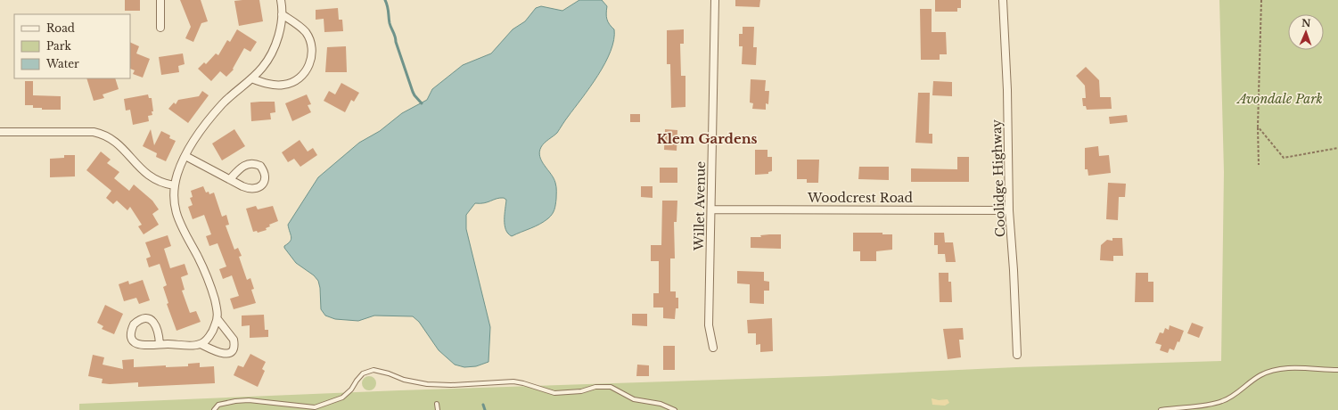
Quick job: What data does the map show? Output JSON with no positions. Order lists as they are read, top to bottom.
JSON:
{
  "streets": {
    "street": ["Coolidge Highway", "Woodcrest Road", "Willet Avenue"]
  },
  "crossings": [
    ["Coolidge Highway", "Woodcrest Road"],
    ["Woodcrest Road", "Willet Avenue"]
  ],
  "districts": ["Klem Gardens"],
  "parks": ["Avondale Park"],
  "legend": ["Road", "Park", "Water"],
  "north": "top"
}
